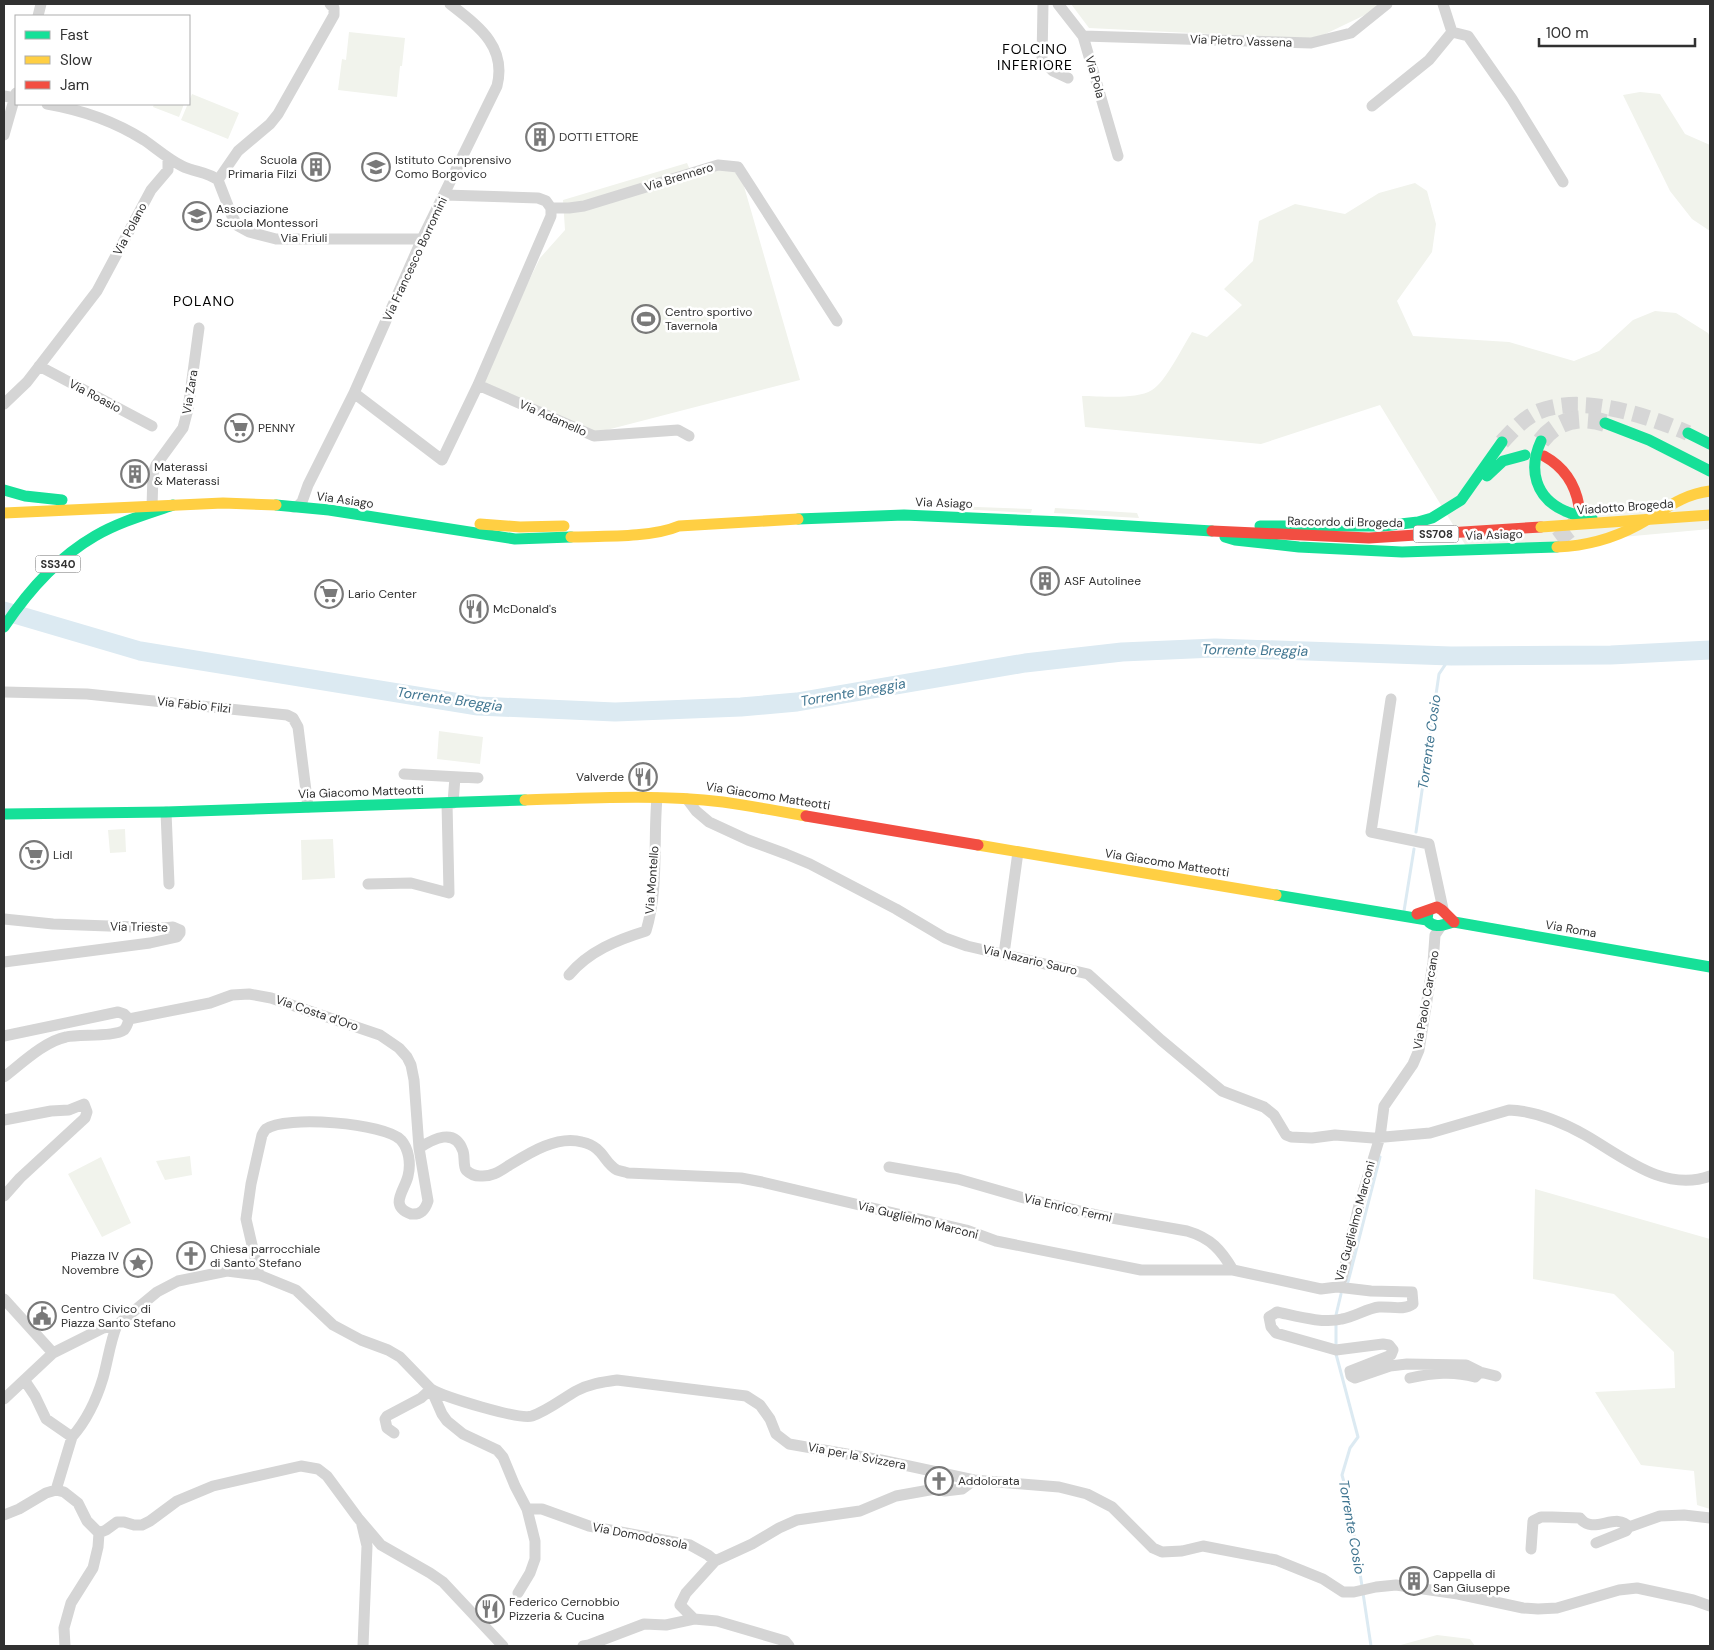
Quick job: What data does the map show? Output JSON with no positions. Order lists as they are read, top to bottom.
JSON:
{
  "streets": {
    "main road": [
      "Via Asiago",
      "Viadotto Brogeda",
      "Raccordo di Brogeda",
      "SS708",
      "SS340",
      "Via Giacomo Matteotti",
      "Via Roma"
    ],
    "street": [
      "Via Pietro Vassena",
      "Via Pola",
      "Via Brennero",
      "Via Polano",
      "Via Friuli",
      "Via Francesco Borromini",
      "Via Zara",
      "Via Roasio",
      "Via Adamello",
      "Via Fabio Filzi",
      "Via Montello",
      "Via Trieste",
      "Via Nazario Sauro",
      "Via Paolo Carcano",
      "Via Costa d'Oro",
      "Via Enrico Fermi",
      "Via Guglielmo Marconi",
      "Via per la Svizzera",
      "Via Domodossola"
    ]
  },
  "crossings": [
    ["Via Pietro Vassena", "Via Pola"],
    ["Via Brennero", "Via Francesco Borromini"],
    ["Via Polano", "Via Roasio"],
    ["Via Friuli", "Via Francesco Borromini"],
    ["Via Francesco Borromini", "Via Asiago"],
    ["Via Zara", "Via Asiago"],
    ["Via Asiago", "Raccordo di Brogeda"],
    ["Via Asiago", "SS708"],
    ["Via Asiago", "SS340"],
    ["Viadotto Brogeda", "Raccordo di Brogeda"],
    ["Viadotto Brogeda", "SS708"],
    ["Via Fabio Filzi", "Via Giacomo Matteotti"],
    ["Via Giacomo Matteotti", "Via Montello"],
    ["Via Giacomo Matteotti", "Via Nazario Sauro"],
    ["Via Giacomo Matteotti", "Via Paolo Carcano"],
    ["Via Roma", "Via Paolo Carcano"],
    ["Via Nazario Sauro", "Via Paolo Carcano"],
    ["Via Nazario Sauro", "Via Guglielmo Marconi"],
    ["Via Paolo Carcano", "Via Guglielmo Marconi"],
    ["Via Costa d'Oro", "Via Guglielmo Marconi"],
    ["Via Enrico Fermi", "Via Guglielmo Marconi"]
  ],
  "districts": ["FOLCINO INFERIORE", "POLANO"],
  "water": ["Torrente Breggia", "Torrente Cosio"],
  "places": {
    "building": [
      "DOTTI ETTORE",
      "Scuola Primaria Filzi",
      "Materassi & Materassi",
      "ASF Autolinee",
      "Cappella di San Giuseppe"
    ],
    "school or university": ["Istituto Comprensivo Como Borgovico", "Associazione Scuola Montessori"],
    "sports": ["Centro sportivo Tavernola"],
    "supermarket": ["PENNY", "Lario Center", "Lidl"],
    "restaurant": ["McDonald's", "Valverde", "Federico Cernobbio Pizzeria & Cucina"],
    "church": ["Chiesa parrocchiale di Santo Stefano", "Addolorata"],
    "place": ["Piazza IV Novembre"],
    "public building": ["Centro Civico di Piazza Santo Stefano"]
  },
  "legend": ["Fast", "Slow", "Jam"],
  "scale_bar": "100 m"
}
